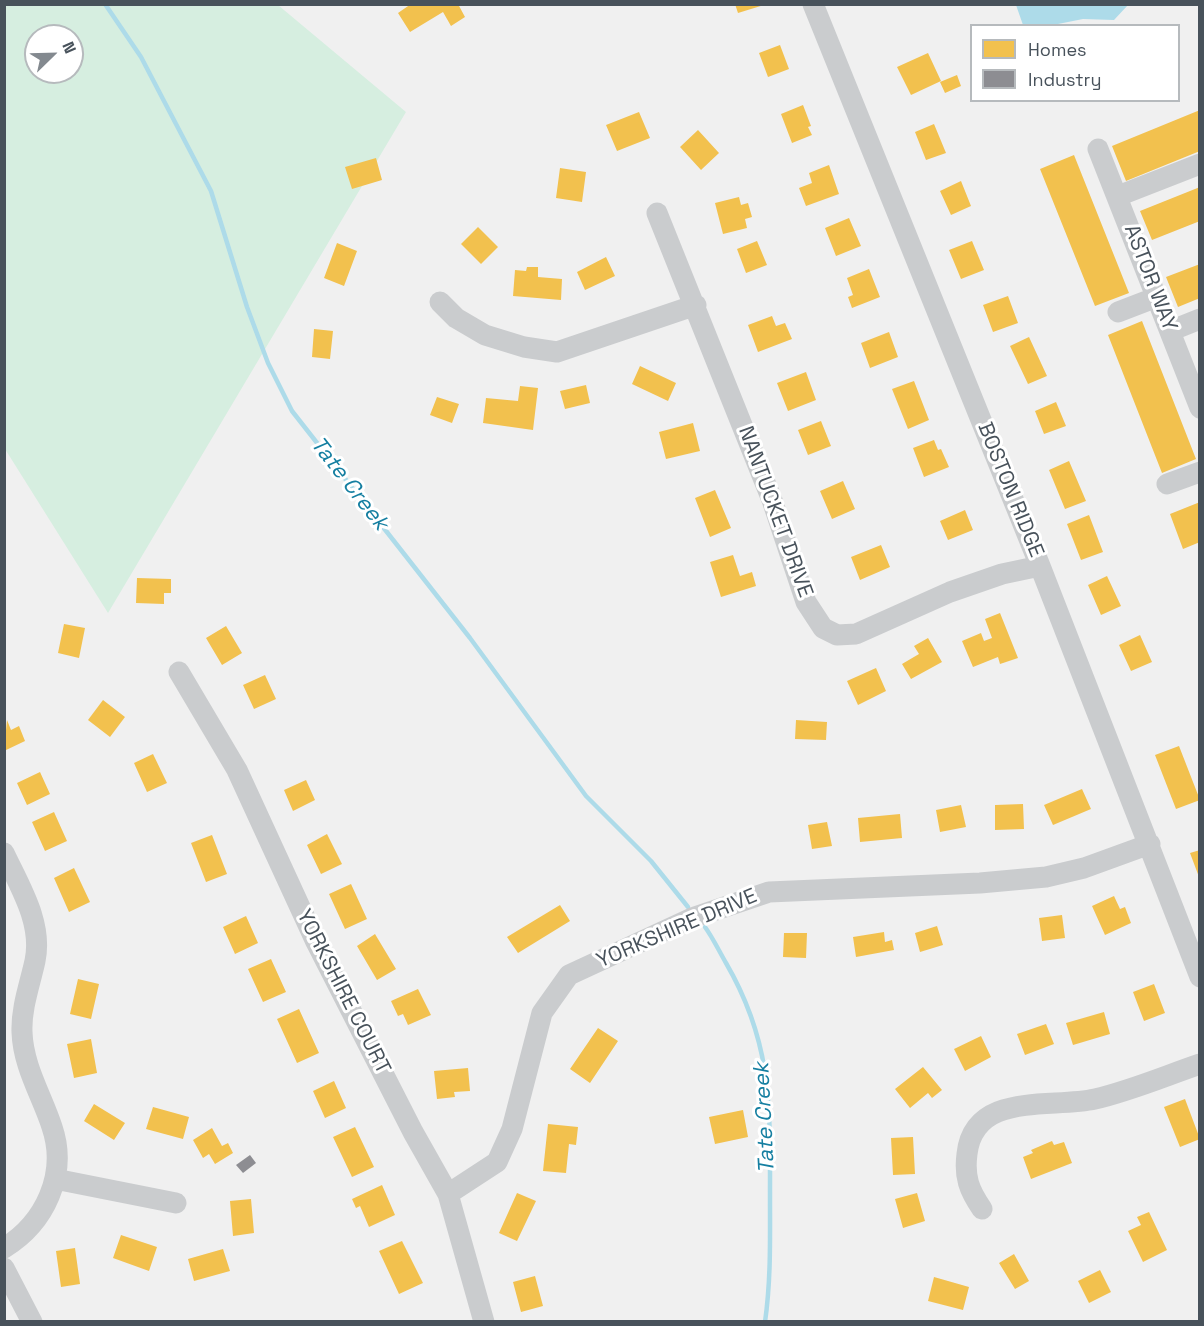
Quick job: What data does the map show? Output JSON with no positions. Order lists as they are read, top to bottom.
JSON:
{
  "streets": {
    "street": [
      "ASTOR WAY",
      "BOSTON RIDGE",
      "NANTUCKET DRIVE",
      "YORKSHIRE DRIVE",
      "YORKSHIRE COURT"
    ]
  },
  "crossings": [
    ["BOSTON RIDGE", "NANTUCKET DRIVE"],
    ["BOSTON RIDGE", "YORKSHIRE DRIVE"],
    ["YORKSHIRE DRIVE", "YORKSHIRE COURT"]
  ],
  "water": ["Tate Creek"],
  "legend": ["Homes", "Industry"],
  "north": "top right"
}
